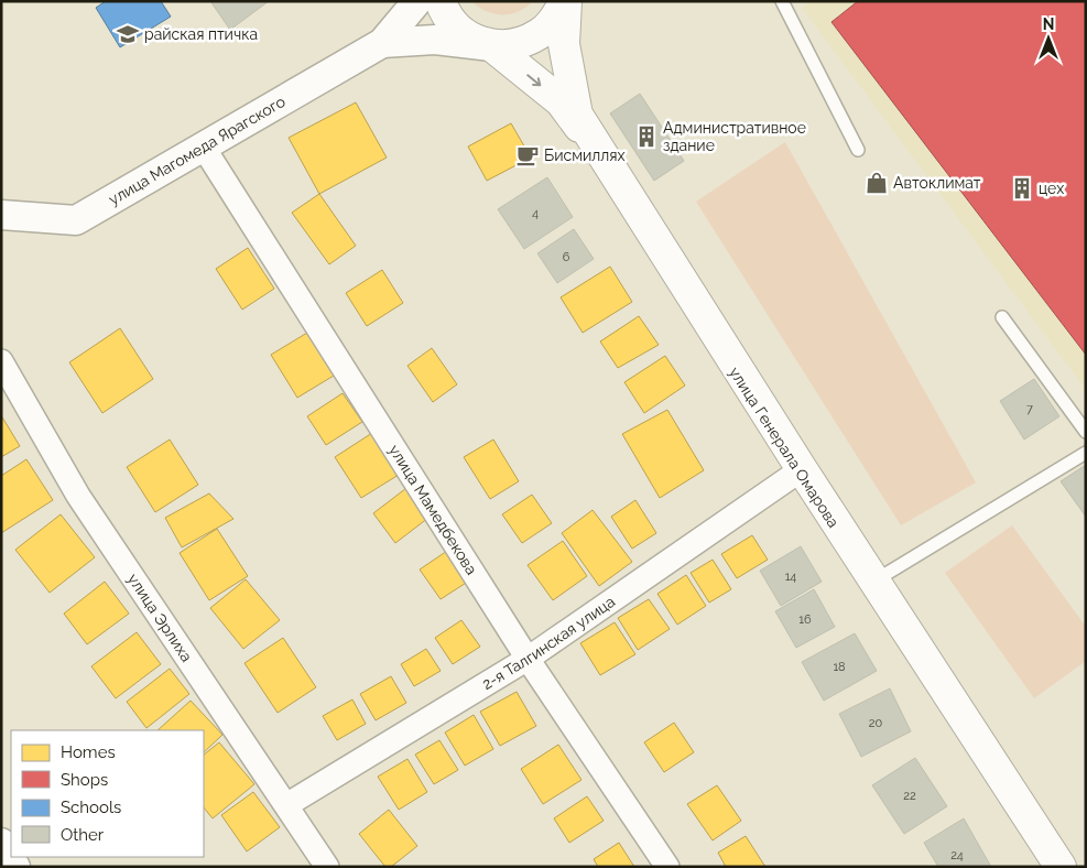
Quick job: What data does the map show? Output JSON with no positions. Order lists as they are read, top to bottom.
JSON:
{
  "streets": {
    "main road": ["улица Генерала Омарова"],
    "street": [
      "улица Магомеда Ярагского",
      "улица Мамедбекова",
      "улица Эрлиха",
      "2-я Талгинская улица"
    ]
  },
  "crossings": [
    ["улица Магомеда Ярагского", "улица Мамедбекова"],
    ["улица Генерала Омарова", "2-я Талгинская улица"],
    ["улица Мамедбекова", "2-я Талгинская улица"],
    ["улица Эрлиха", "2-я Талгинская улица"]
  ],
  "places": {
    "school or university": ["райская птичка"],
    "building": ["Административное здание", "цех"],
    "cafe": ["Бисмиллях"],
    "shop": ["Автоклимат"]
  },
  "house_numbers": [
    "4",
    "6",
    "7",
    "14",
    "16",
    "18",
    "20",
    "22",
    "24"
  ],
  "legend": [
    "Homes",
    "Shops",
    "Schools",
    "Other"
  ],
  "north": "top"
}
